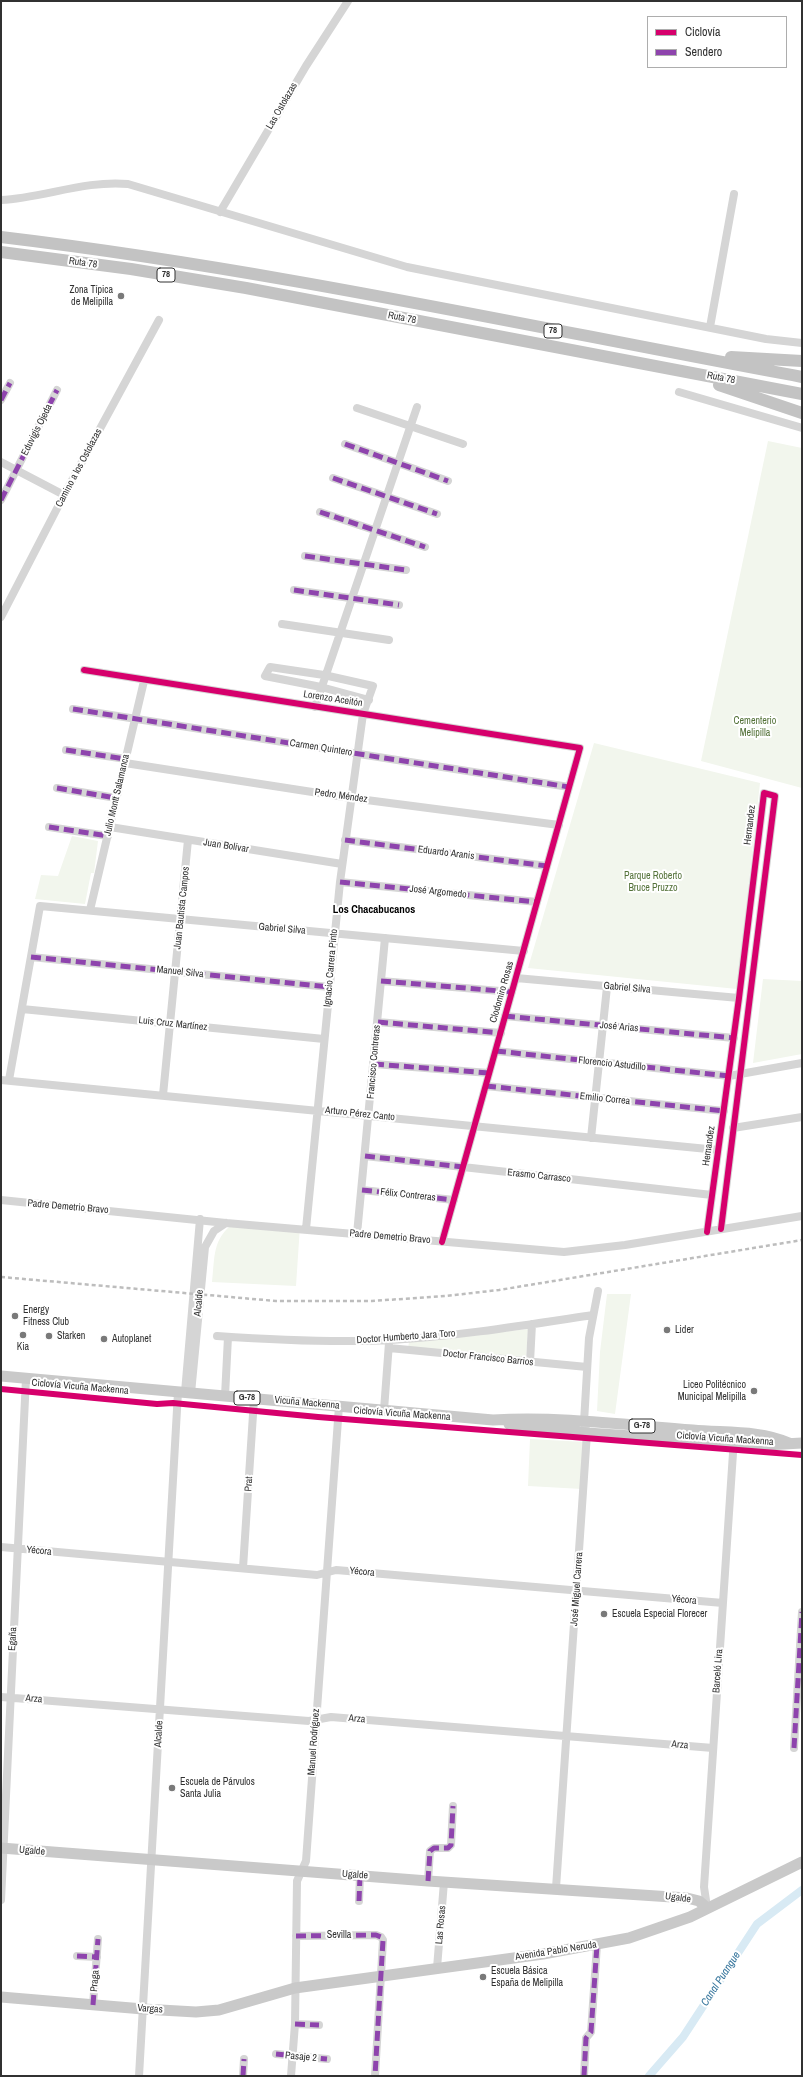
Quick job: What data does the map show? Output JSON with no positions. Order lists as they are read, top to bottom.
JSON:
{
  "streets": {
    "highway": ["Ruta 78", "78"],
    "main road": [
      "G-78",
      "Vicuña Mackenna",
      "Ugalde",
      "Avenida Pablo Neruda",
      "Vargas"
    ],
    "street": [
      "Las Ostolazas",
      "Eduvigis Ojeda",
      "Camino a los Ostolazas",
      "Lorenzo Aceitón",
      "Carmen Quintero",
      "Julio Montt Salamanca",
      "Pedro Méndez",
      "Hernandez",
      "Juan Bolívar",
      "Eduardo Aranis",
      "José Argomedo",
      "Juan Bautista Campos",
      "Gabriel Silva",
      "Ignacio Carrera Pinto",
      "Manuel Silva",
      "Clodomiro Rosas",
      "Luis Cruz Martínez",
      "José Arias",
      "Francisco Contreras",
      "Florencio Astudillo",
      "Emilio Correa",
      "Arturo Pérez Canto",
      "Erasmo Carrasco",
      "Félix Contreras",
      "Padre Demetrio Bravo",
      "Alcalde",
      "Doctor Humberto Jara Toro",
      "Doctor Francisco Barrios",
      "Prat",
      "Yécora",
      "José Miguel Carrera",
      "Egaña",
      "Barceló Lira",
      "Arza",
      "Manuel Rodríguez",
      "Las Rosas",
      "Sevilla",
      "Praga",
      "Pasaje 2"
    ],
    "cycle path": ["Ciclovía Vicuña Mackenna"]
  },
  "crossings": [
    ["Lorenzo Aceitón", "Julio Montt Salamanca"],
    ["Lorenzo Aceitón", "Ignacio Carrera Pinto"],
    ["Lorenzo Aceitón", "Clodomiro Rosas"],
    ["Carmen Quintero", "Julio Montt Salamanca"],
    ["Carmen Quintero", "Ignacio Carrera Pinto"],
    ["Carmen Quintero", "Clodomiro Rosas"],
    ["Julio Montt Salamanca", "Pedro Méndez"],
    ["Julio Montt Salamanca", "Juan Bolívar"],
    ["Julio Montt Salamanca", "Gabriel Silva"],
    ["Pedro Méndez", "Ignacio Carrera Pinto"],
    ["Pedro Méndez", "Clodomiro Rosas"],
    ["Hernandez", "Gabriel Silva"],
    ["Hernandez", "José Arias"],
    ["Hernandez", "Florencio Astudillo"],
    ["Hernandez", "Emilio Correa"],
    ["Hernandez", "Arturo Pérez Canto"],
    ["Hernandez", "Erasmo Carrasco"],
    ["Hernandez", "Padre Demetrio Bravo"],
    ["Juan Bolívar", "Juan Bautista Campos"],
    ["Juan Bolívar", "Ignacio Carrera Pinto"],
    ["Eduardo Aranis", "Ignacio Carrera Pinto"],
    ["Eduardo Aranis", "Clodomiro Rosas"],
    ["José Argomedo", "Ignacio Carrera Pinto"],
    ["José Argomedo", "Clodomiro Rosas"],
    ["Juan Bautista Campos", "Gabriel Silva"],
    ["Juan Bautista Campos", "Manuel Silva"],
    ["Juan Bautista Campos", "Luis Cruz Martínez"],
    ["Juan Bautista Campos", "Arturo Pérez Canto"],
    ["Gabriel Silva", "Ignacio Carrera Pinto"],
    ["Gabriel Silva", "Manuel Silva"],
    ["Gabriel Silva", "Clodomiro Rosas"],
    ["Gabriel Silva", "Francisco Contreras"],
    ["Ignacio Carrera Pinto", "Manuel Silva"],
    ["Ignacio Carrera Pinto", "Luis Cruz Martínez"],
    ["Ignacio Carrera Pinto", "Arturo Pérez Canto"],
    ["Ignacio Carrera Pinto", "Padre Demetrio Bravo"],
    ["Clodomiro Rosas", "José Arias"],
    ["Clodomiro Rosas", "Florencio Astudillo"],
    ["Clodomiro Rosas", "Emilio Correa"],
    ["Clodomiro Rosas", "Arturo Pérez Canto"],
    ["Clodomiro Rosas", "Erasmo Carrasco"],
    ["Clodomiro Rosas", "Félix Contreras"],
    ["Clodomiro Rosas", "Padre Demetrio Bravo"],
    ["Francisco Contreras", "Arturo Pérez Canto"],
    ["Francisco Contreras", "Erasmo Carrasco"],
    ["Francisco Contreras", "Félix Contreras"],
    ["Francisco Contreras", "Padre Demetrio Bravo"],
    ["Padre Demetrio Bravo", "Alcalde"],
    ["Alcalde", "Vicuña Mackenna"],
    ["Alcalde", "Yécora"],
    ["Alcalde", "Arza"],
    ["Alcalde", "Ugalde"],
    ["Alcalde", "Vargas"],
    ["Doctor Humberto Jara Toro", "Doctor Francisco Barrios"],
    ["Doctor Humberto Jara Toro", "José Miguel Carrera"],
    ["Doctor Francisco Barrios", "José Miguel Carrera"],
    ["Vicuña Mackenna", "Prat"],
    ["Vicuña Mackenna", "José Miguel Carrera"],
    ["Vicuña Mackenna", "Egaña"],
    ["Vicuña Mackenna", "Barceló Lira"],
    ["Vicuña Mackenna", "Manuel Rodríguez"],
    ["Prat", "Yécora"],
    ["Yécora", "José Miguel Carrera"],
    ["Yécora", "Egaña"],
    ["Yécora", "Barceló Lira"],
    ["Yécora", "Manuel Rodríguez"],
    ["José Miguel Carrera", "Arza"],
    ["José Miguel Carrera", "Ugalde"],
    ["Egaña", "Arza"],
    ["Egaña", "Ugalde"],
    ["Barceló Lira", "Arza"],
    ["Barceló Lira", "Ugalde"],
    ["Barceló Lira", "Avenida Pablo Neruda"],
    ["Arza", "Manuel Rodríguez"],
    ["Manuel Rodríguez", "Ugalde"],
    ["Manuel Rodríguez", "Sevilla"],
    ["Manuel Rodríguez", "Avenida Pablo Neruda"],
    ["Manuel Rodríguez", "Vargas"],
    ["Manuel Rodríguez", "Pasaje 2"],
    ["Ugalde", "Las Rosas"],
    ["Ugalde", "Avenida Pablo Neruda"],
    ["Las Rosas", "Avenida Pablo Neruda"],
    ["Sevilla", "Avenida Pablo Neruda"],
    ["Avenida Pablo Neruda", "Vargas"],
    ["Praga", "Vargas"]
  ],
  "districts": ["Los Chacabucanos"],
  "water": ["Canal Puangue"],
  "parks": ["Cementerio Melipilla", "Parque Roberto Bruce Pruzzo"],
  "places": [
    "Zona Típica de Melipilla",
    "Energy Fitness Club",
    "Lider",
    "Kia",
    "Starken",
    "Autoplanet",
    "Liceo Politécnico Municipal Melipilla",
    "Escuela Especial Florecer",
    "Escuela de Párvulos Santa Julia",
    "Escuela Básica España de Melipilla"
  ],
  "legend": ["Ciclovía", "Sendero"]
}
